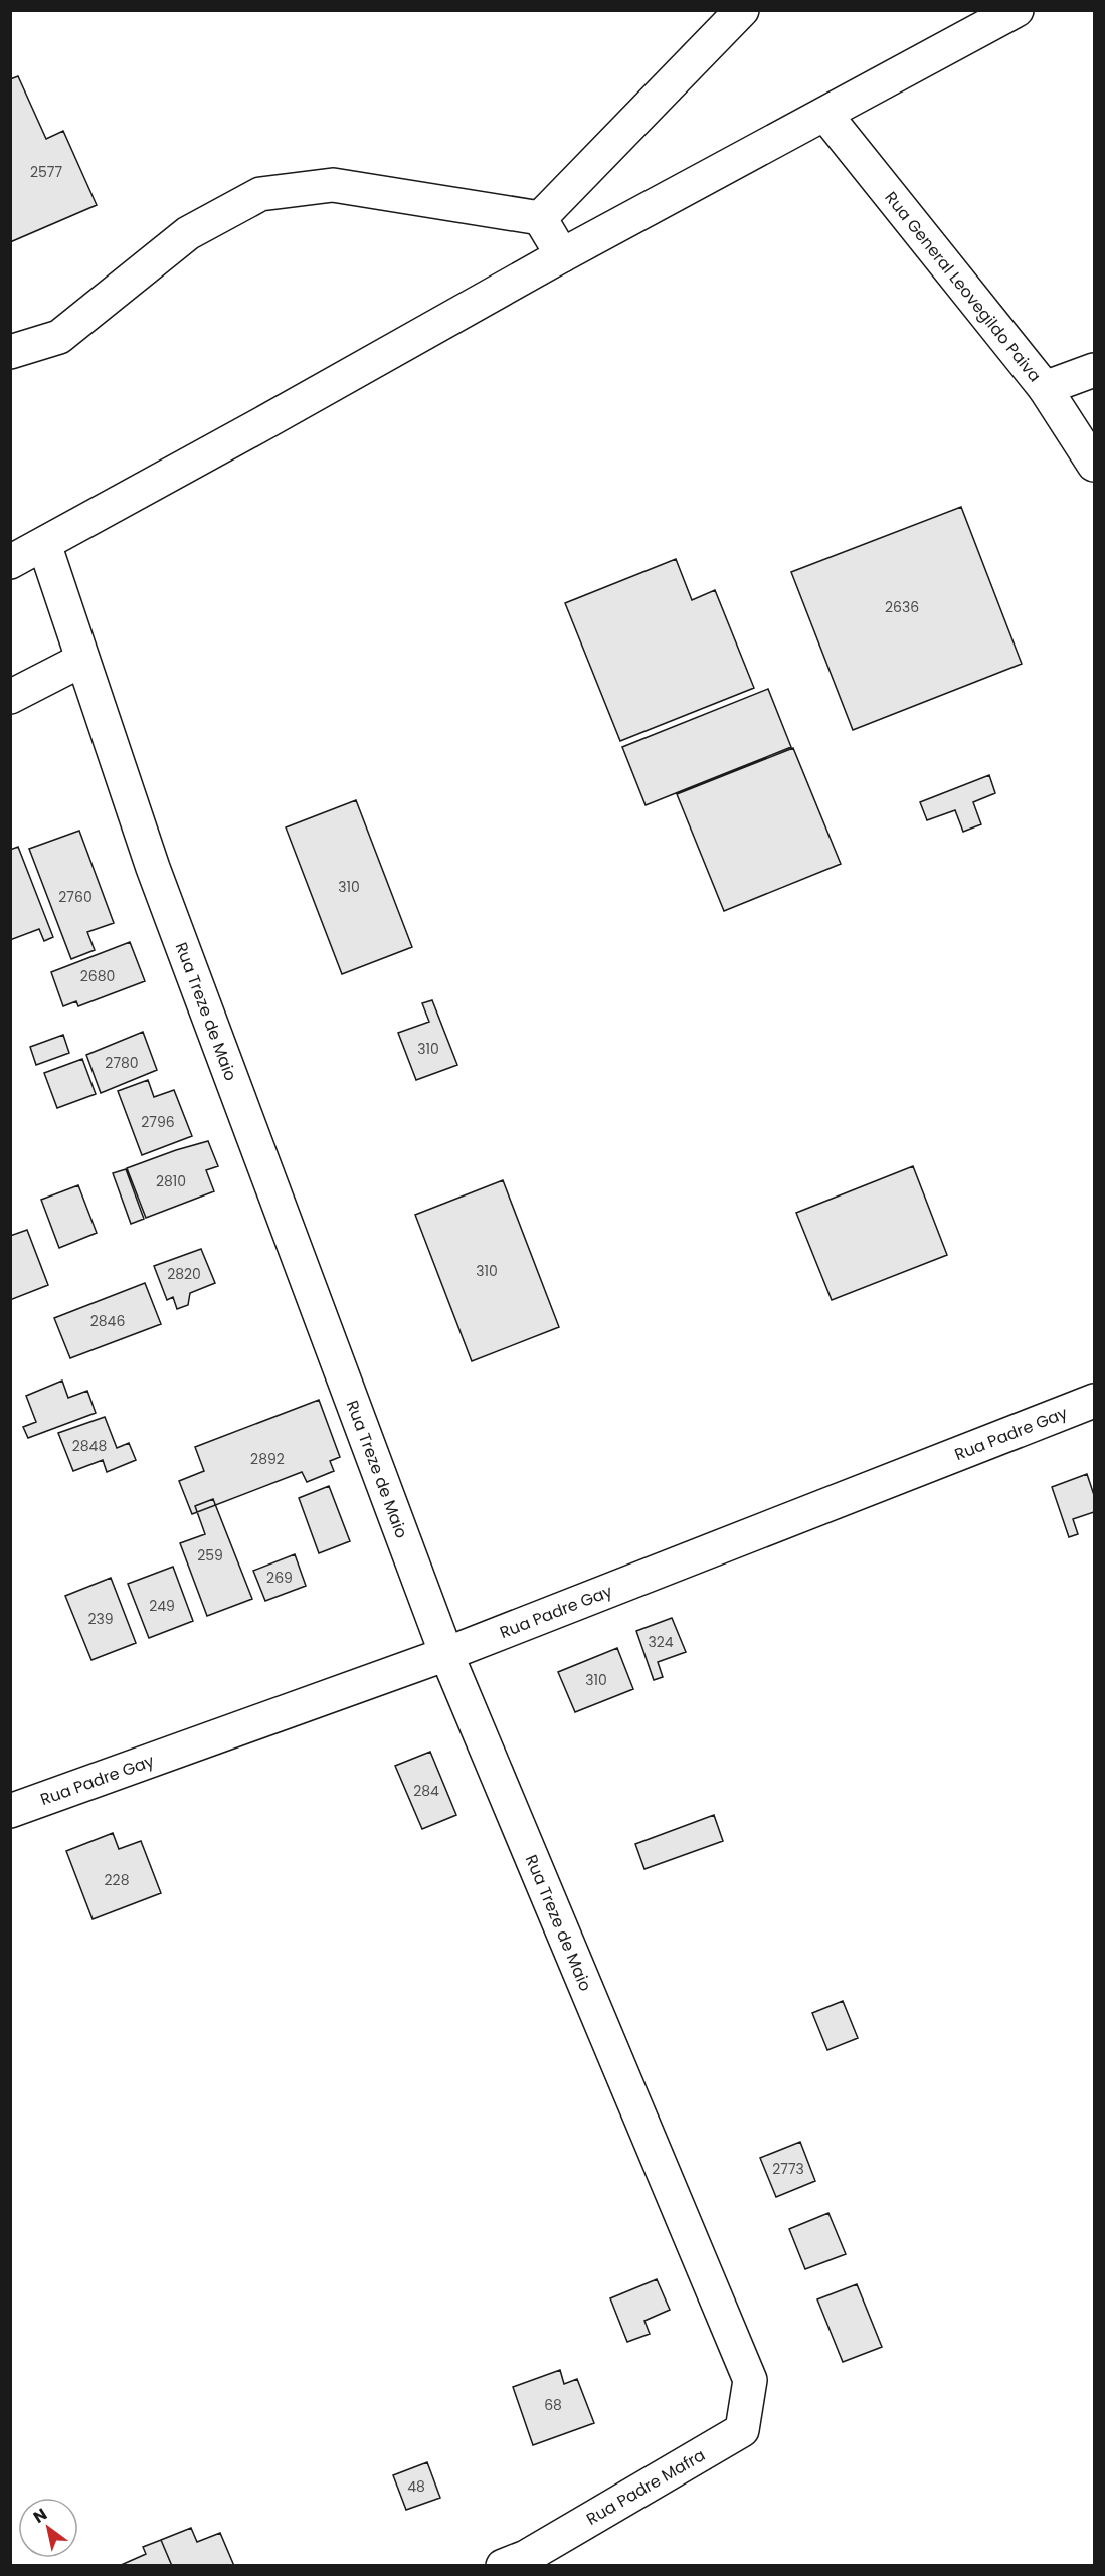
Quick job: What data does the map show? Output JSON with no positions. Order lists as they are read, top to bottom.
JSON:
{
  "streets": {
    "main road": [
      "Rua General Leovegildo Paiva",
      "Rua Treze de Maio",
      "Rua Padre Gay",
      "Rua Padre Mafra"
    ]
  },
  "crossings": [
    ["Rua Treze de Maio", "Rua Padre Gay"],
    ["Rua Treze de Maio", "Rua Padre Mafra"]
  ],
  "house_numbers": [
    "2577",
    "2636",
    "310",
    "2760",
    "2680",
    "310",
    "2780",
    "2796",
    "2810",
    "310",
    "2820",
    "2846",
    "2848",
    "2892",
    "259",
    "269",
    "249",
    "239",
    "324",
    "310",
    "284",
    "228",
    "2773",
    "68",
    "48"
  ],
  "north": "top left"
}
